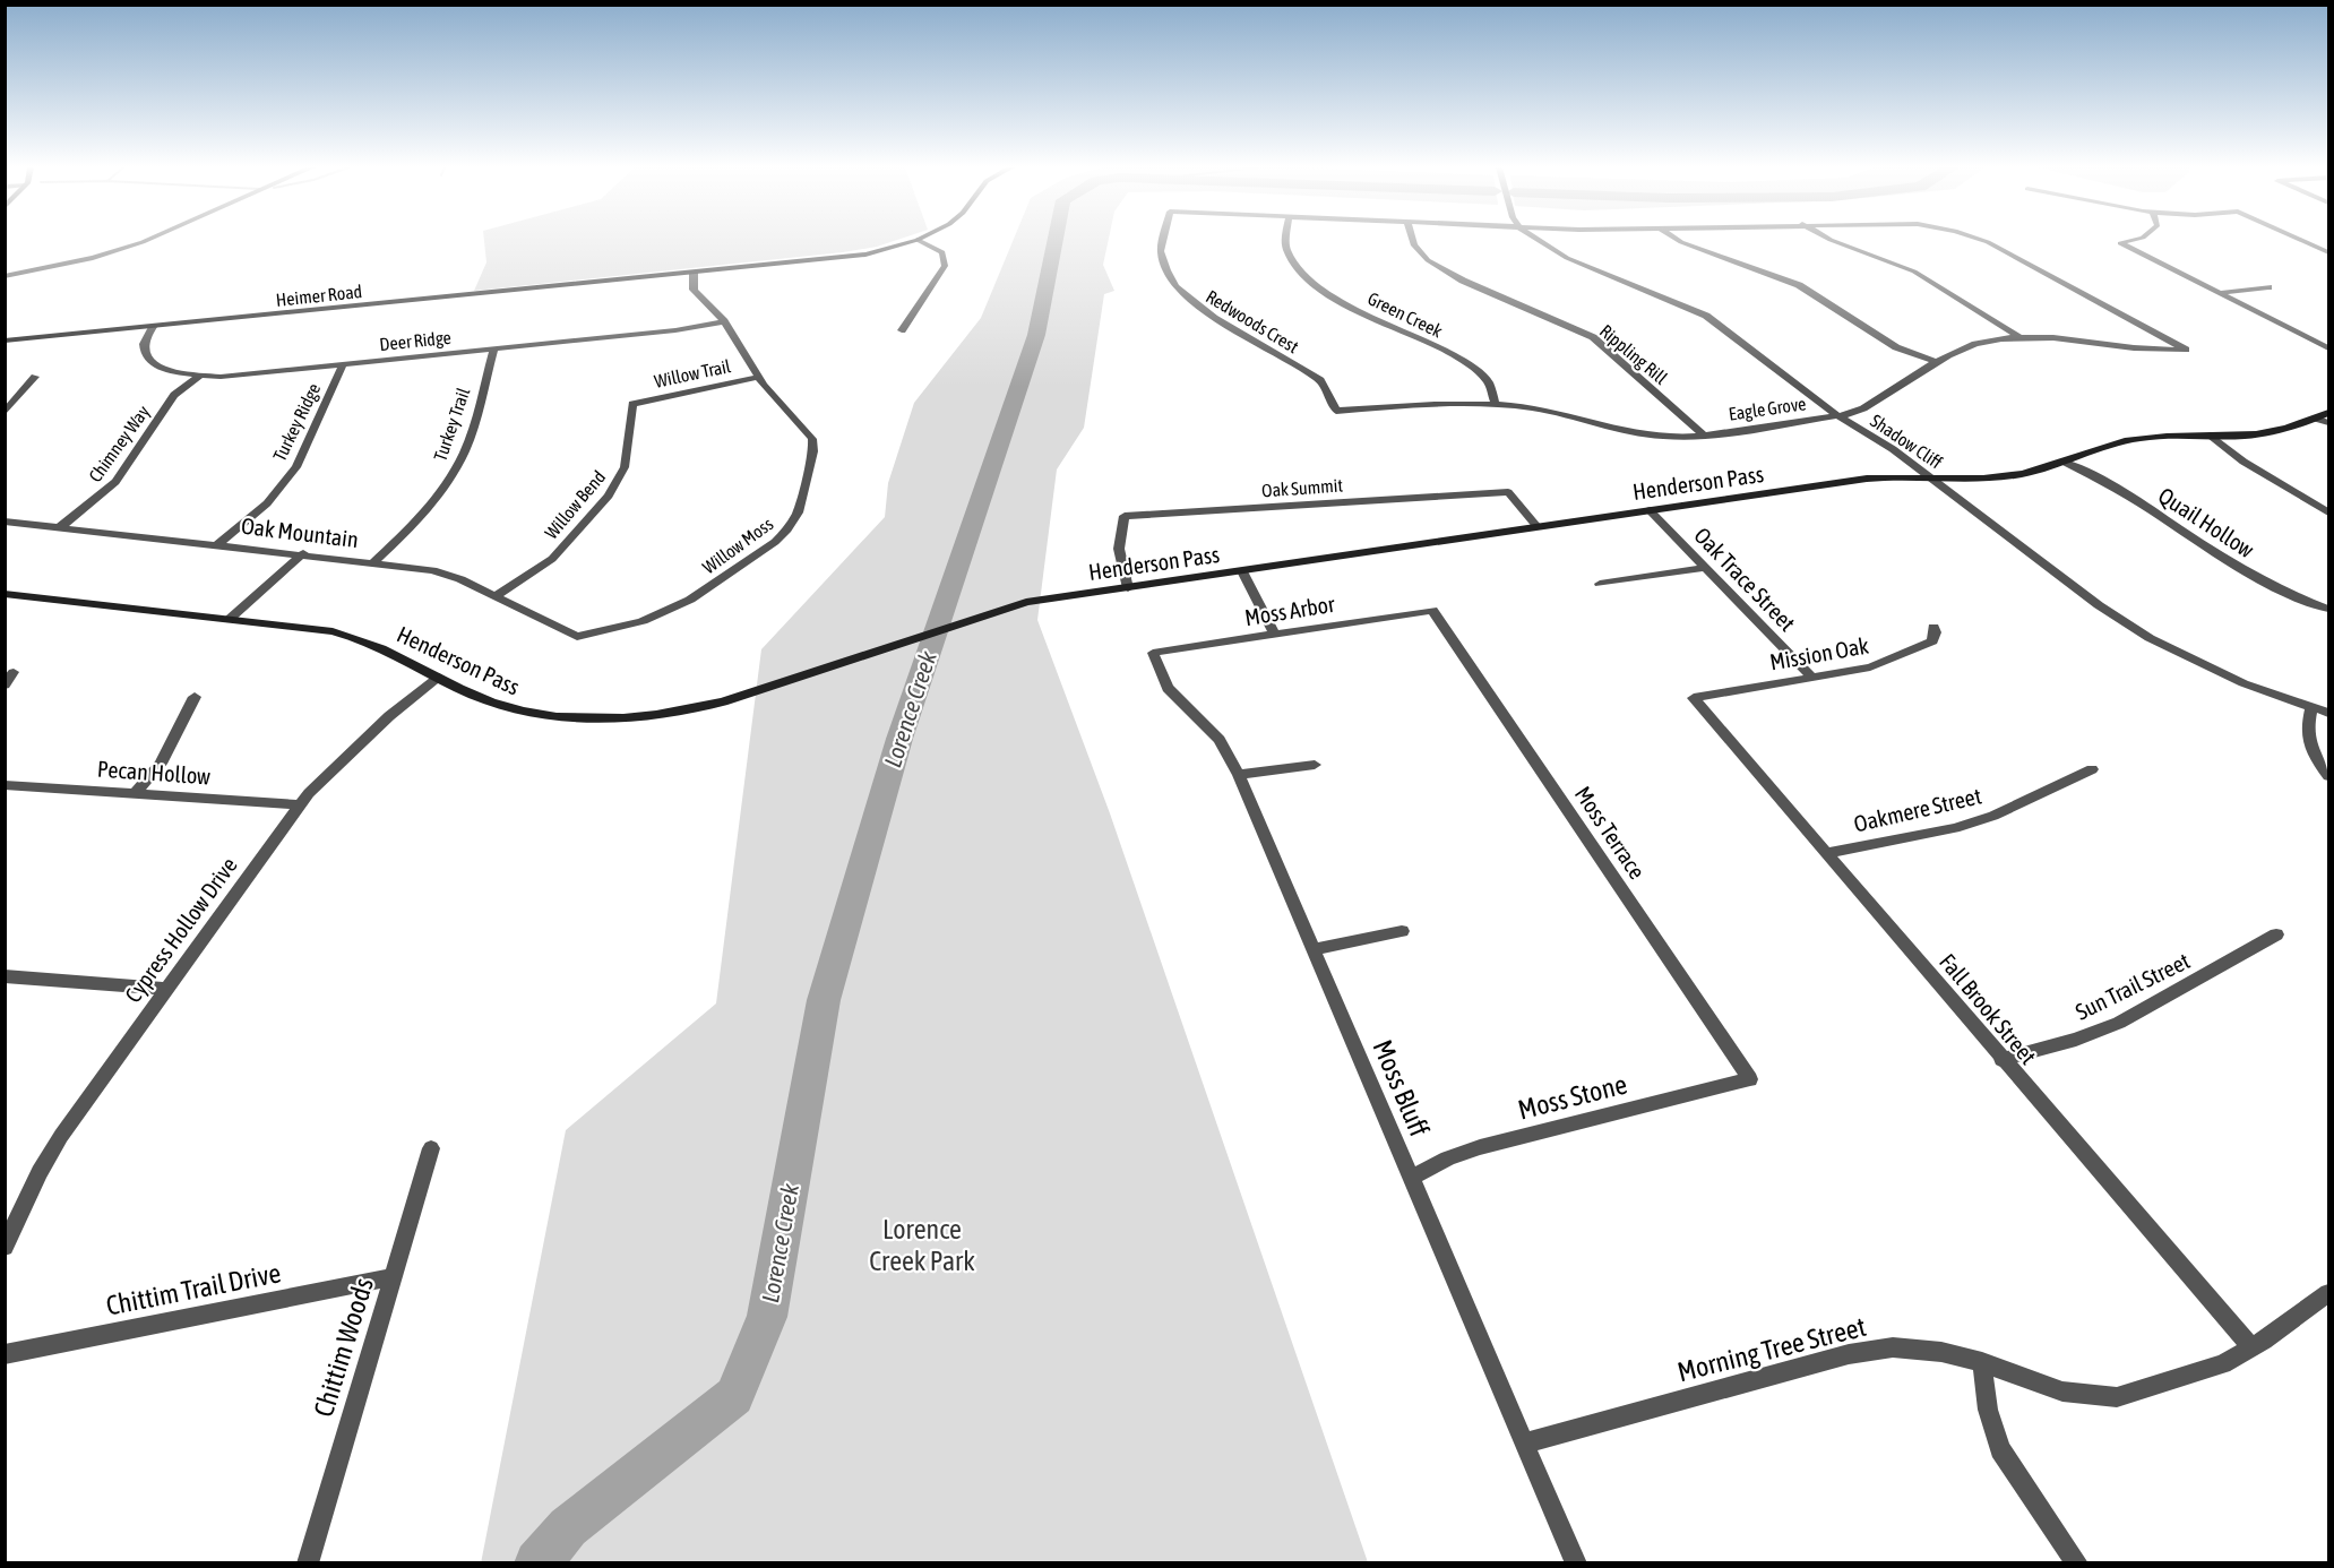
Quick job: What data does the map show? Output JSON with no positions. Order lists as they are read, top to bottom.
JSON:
{
  "streets": {
    "street": [
      "Heimer Road",
      "Green Creek",
      "Redwoods Crest",
      "Deer Ridge",
      "Rippling Rill",
      "Willow Trail",
      "Eagle Grove",
      "Turkey Ridge",
      "Turkey Trail",
      "Shadow Cliff",
      "Chimney Way",
      "Henderson Pass",
      "Oak Summit",
      "Willow Bend",
      "Quail Hollow",
      "Oak Mountain",
      "Willow Moss",
      "Oak Trace Street",
      "Moss Arbor",
      "Mission Oak",
      "Pecan Hollow",
      "Oakmere Street",
      "Moss Terrace",
      "Cypress Hollow Drive",
      "Sun Trail Street",
      "Fall Brook Street",
      "Moss Bluff",
      "Moss Stone",
      "Chittim Trail Drive",
      "Chittim Woods",
      "Morning Tree Street"
    ]
  },
  "crossings": [
    ["Heimer Road", "Deer Ridge"],
    ["Heimer Road", "Willow Moss"],
    ["Green Creek", "Eagle Grove"],
    ["Redwoods Crest", "Eagle Grove"],
    ["Deer Ridge", "Turkey Ridge"],
    ["Deer Ridge", "Turkey Trail"],
    ["Deer Ridge", "Chimney Way"],
    ["Deer Ridge", "Willow Moss"],
    ["Rippling Rill", "Eagle Grove"],
    ["Willow Trail", "Willow Bend"],
    ["Willow Trail", "Willow Moss"],
    ["Eagle Grove", "Shadow Cliff"],
    ["Turkey Ridge", "Oak Mountain"],
    ["Turkey Trail", "Oak Mountain"],
    ["Shadow Cliff", "Henderson Pass"],
    ["Chimney Way", "Oak Mountain"],
    ["Henderson Pass", "Oak Summit"],
    ["Henderson Pass", "Quail Hollow"],
    ["Henderson Pass", "Oak Trace Street"],
    ["Henderson Pass", "Cypress Hollow Drive"],
    ["Willow Bend", "Oak Mountain"],
    ["Oak Mountain", "Willow Moss"],
    ["Oak Trace Street", "Mission Oak"],
    ["Moss Arbor", "Moss Terrace"],
    ["Moss Arbor", "Moss Bluff"],
    ["Mission Oak", "Fall Brook Street"],
    ["Pecan Hollow", "Cypress Hollow Drive"],
    ["Oakmere Street", "Fall Brook Street"],
    ["Moss Terrace", "Moss Stone"],
    ["Sun Trail Street", "Fall Brook Street"],
    ["Fall Brook Street", "Morning Tree Street"],
    ["Moss Bluff", "Moss Stone"],
    ["Moss Bluff", "Morning Tree Street"],
    ["Chittim Trail Drive", "Chittim Woods"]
  ],
  "water": ["Lorence Creek"],
  "parks": ["Lorence Creek Park"]
}
